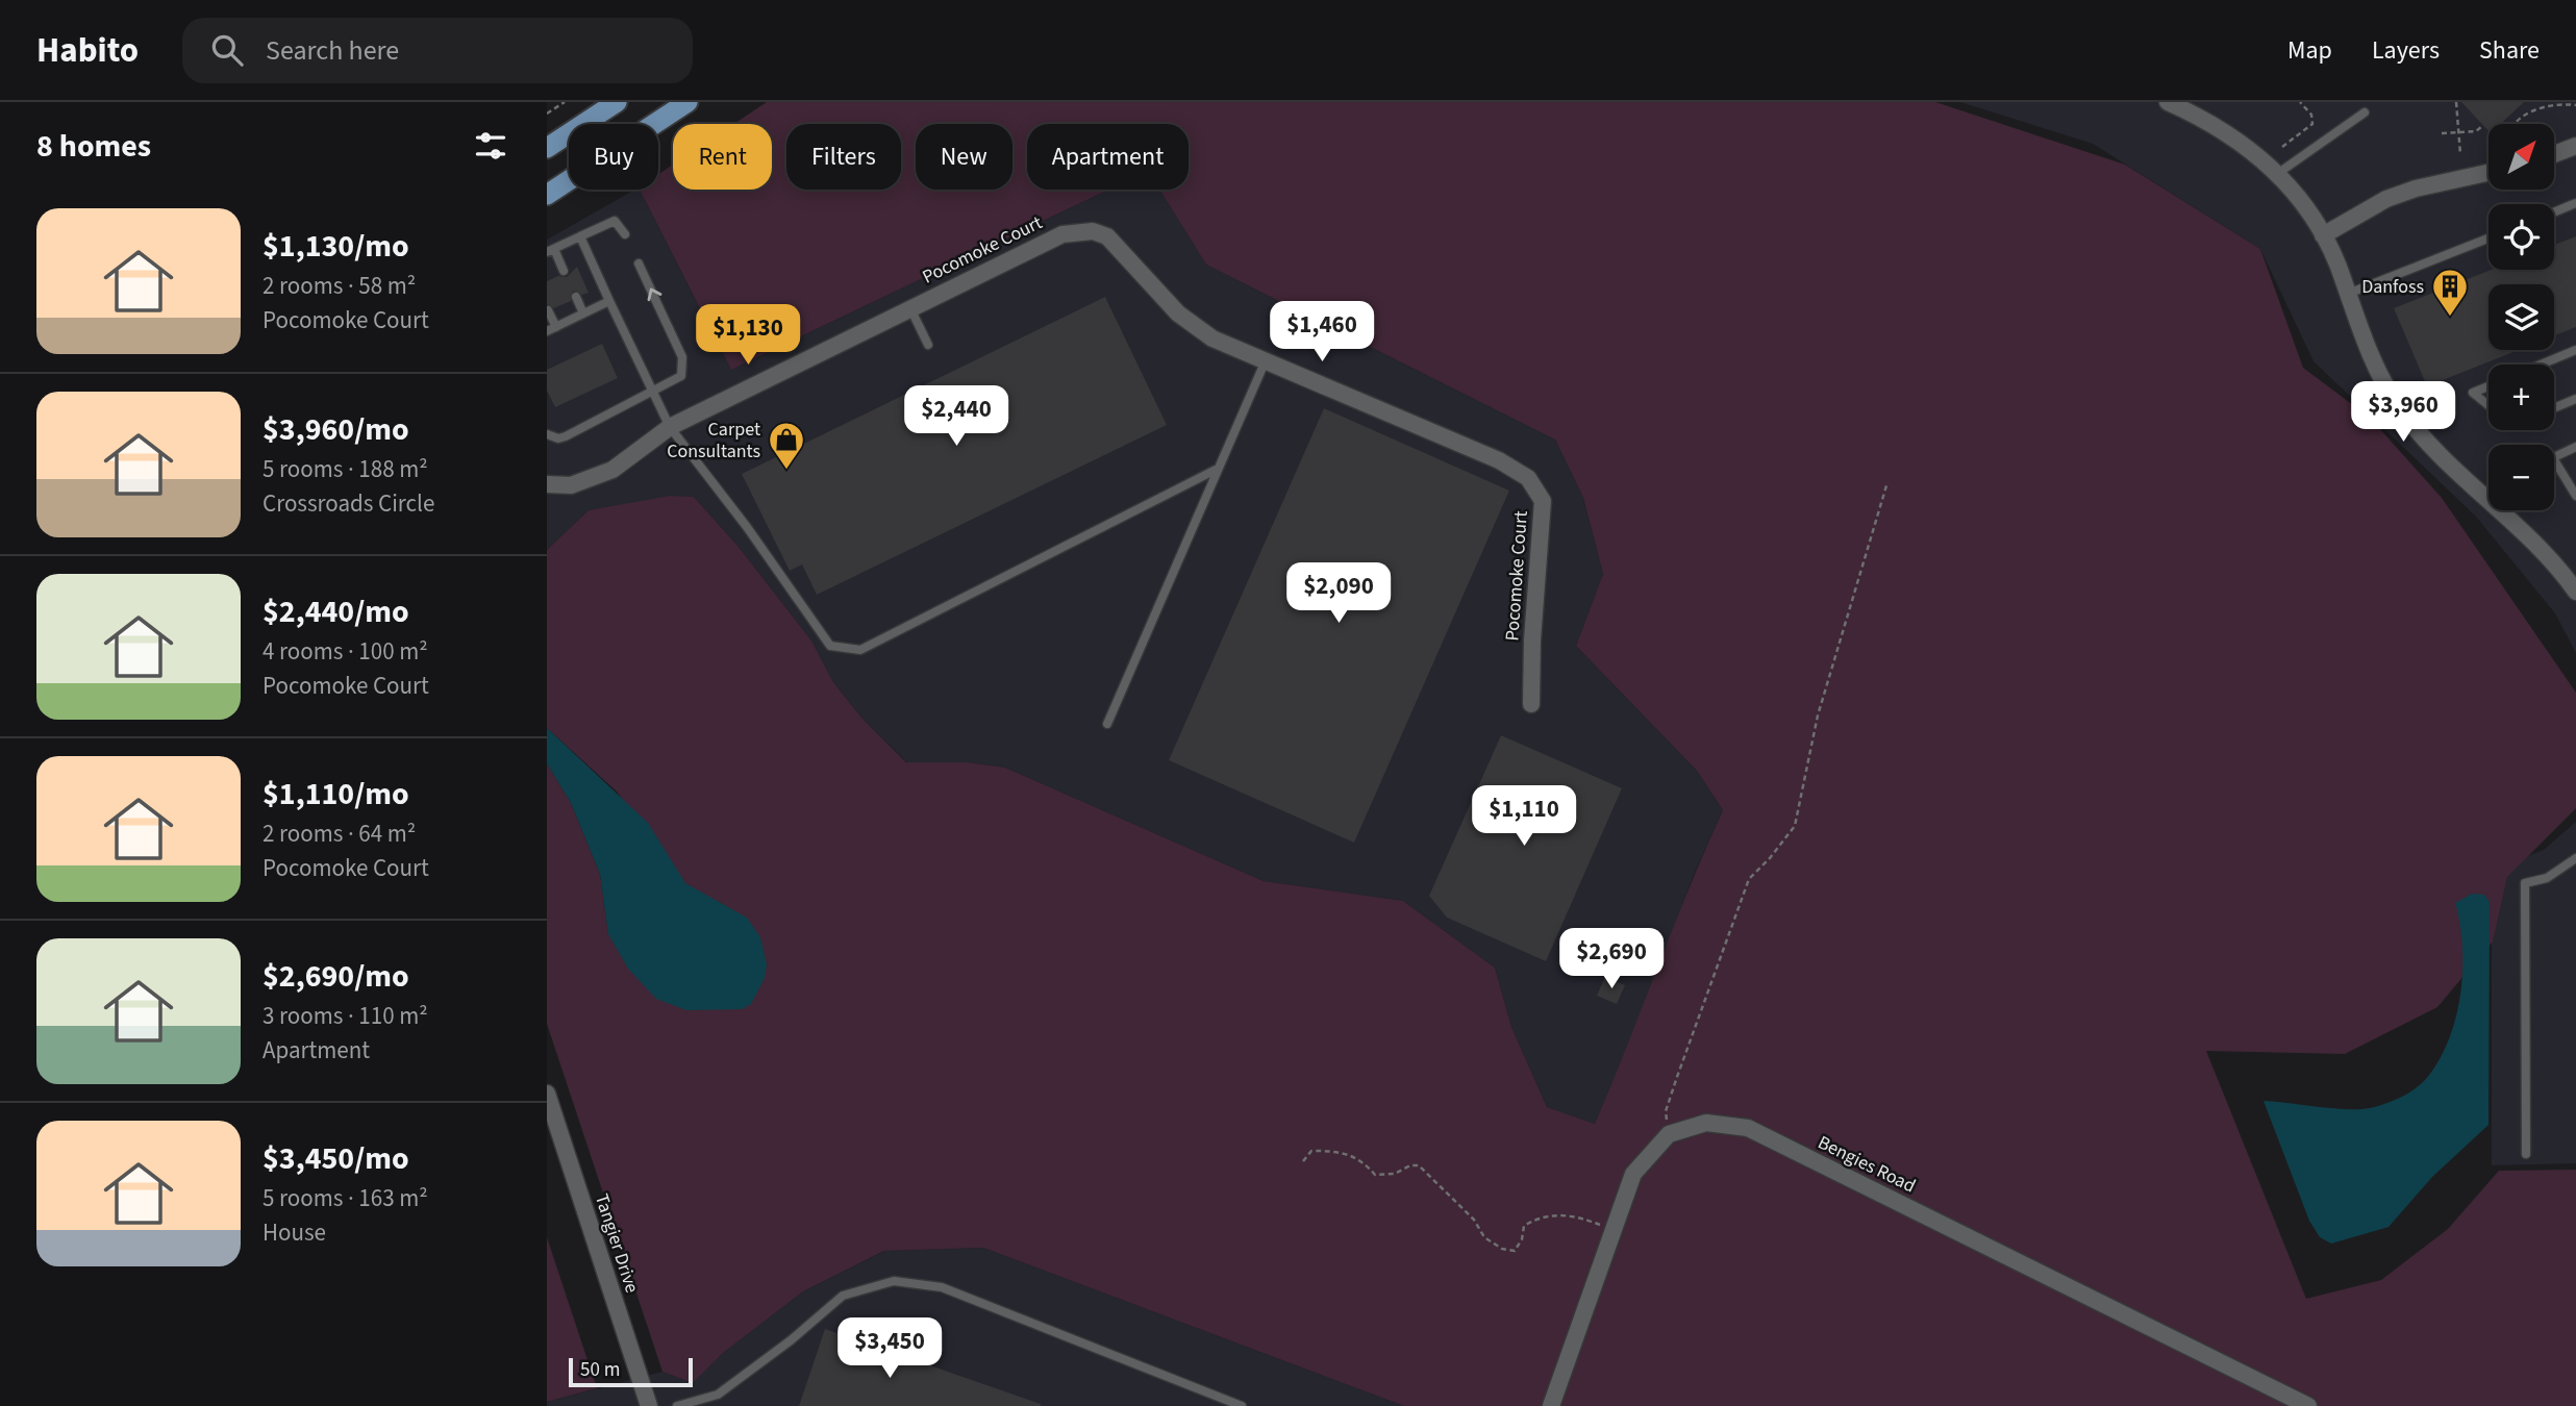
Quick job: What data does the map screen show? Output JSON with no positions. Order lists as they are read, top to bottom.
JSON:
{
  "streets": {
    "street": ["Pocomoke Court", "Bengies Road", "Tangier Drive"]
  },
  "places": {
    "building": ["Danfoss"],
    "shop": ["Carpet Consultants"]
  },
  "scale_bar": "50 m",
  "north": "top right",
  "page": {
    "header": "Habito",
    "search": "Search here",
    "nav": ["Map", "Layers", "Share"],
    "heading": "8 homes",
    "map_buttons": ["+", "−"],
    "chip": [
      "Buy",
      "Rent",
      "Filters",
      "New",
      "Apartment"
    ],
    "list": [
      {
        "name": "$1,130/mo",
        "note": "2 rooms · 58 m² · Pocomoke Court"
      },
      {
        "name": "$3,960/mo",
        "note": "5 rooms · 188 m² · Crossroads Circle"
      },
      {
        "name": "$2,440/mo",
        "note": "4 rooms · 100 m² · Pocomoke Court"
      },
      {
        "name": "$1,110/mo",
        "note": "2 rooms · 64 m² · Pocomoke Court"
      },
      {
        "name": "$2,690/mo",
        "note": "3 rooms · 110 m² · Apartment"
      },
      {
        "name": "$3,450/mo",
        "note": "5 rooms · 163 m² · House"
      }
    ],
    "price": [
      "$1,460",
      "$1,130",
      "$3,960",
      "$2,440",
      "$2,090",
      "$1,110",
      "$2,690",
      "$3,450"
    ],
    "scale": "50 m"
  }
}
